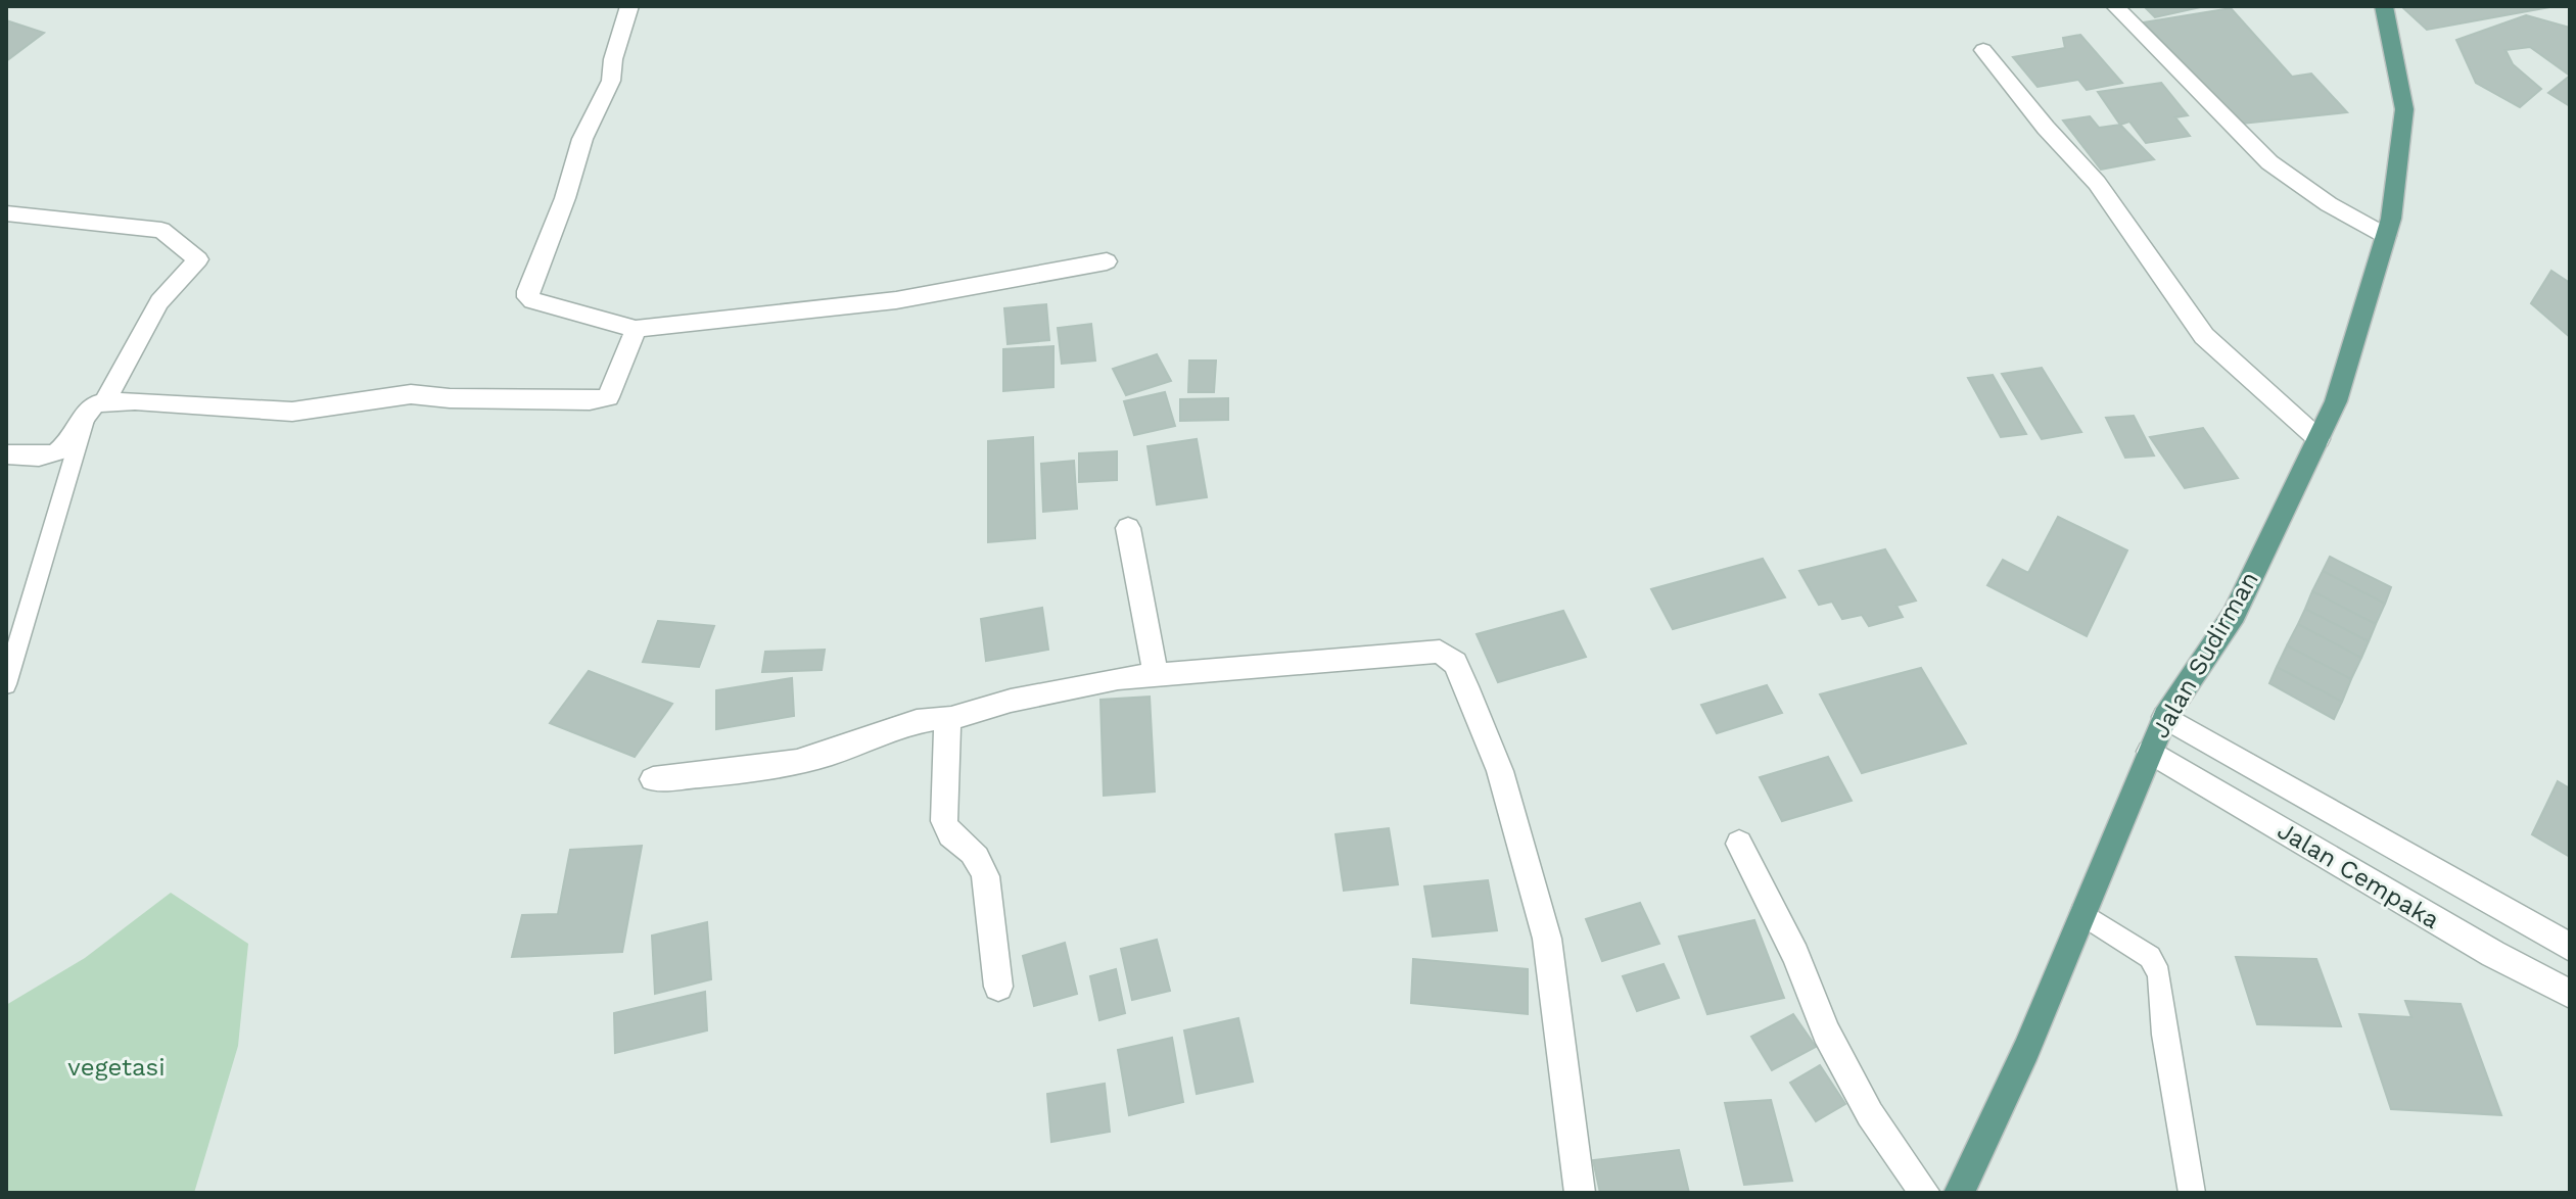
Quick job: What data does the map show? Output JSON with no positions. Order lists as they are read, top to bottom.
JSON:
{
  "streets": {
    "main road": ["Jalan Sudirman"],
    "street": ["Jalan Cempaka"]
  },
  "crossings": [
    ["Jalan Sudirman", "Jalan Cempaka"]
  ],
  "parks": ["vegetasi"]
}
